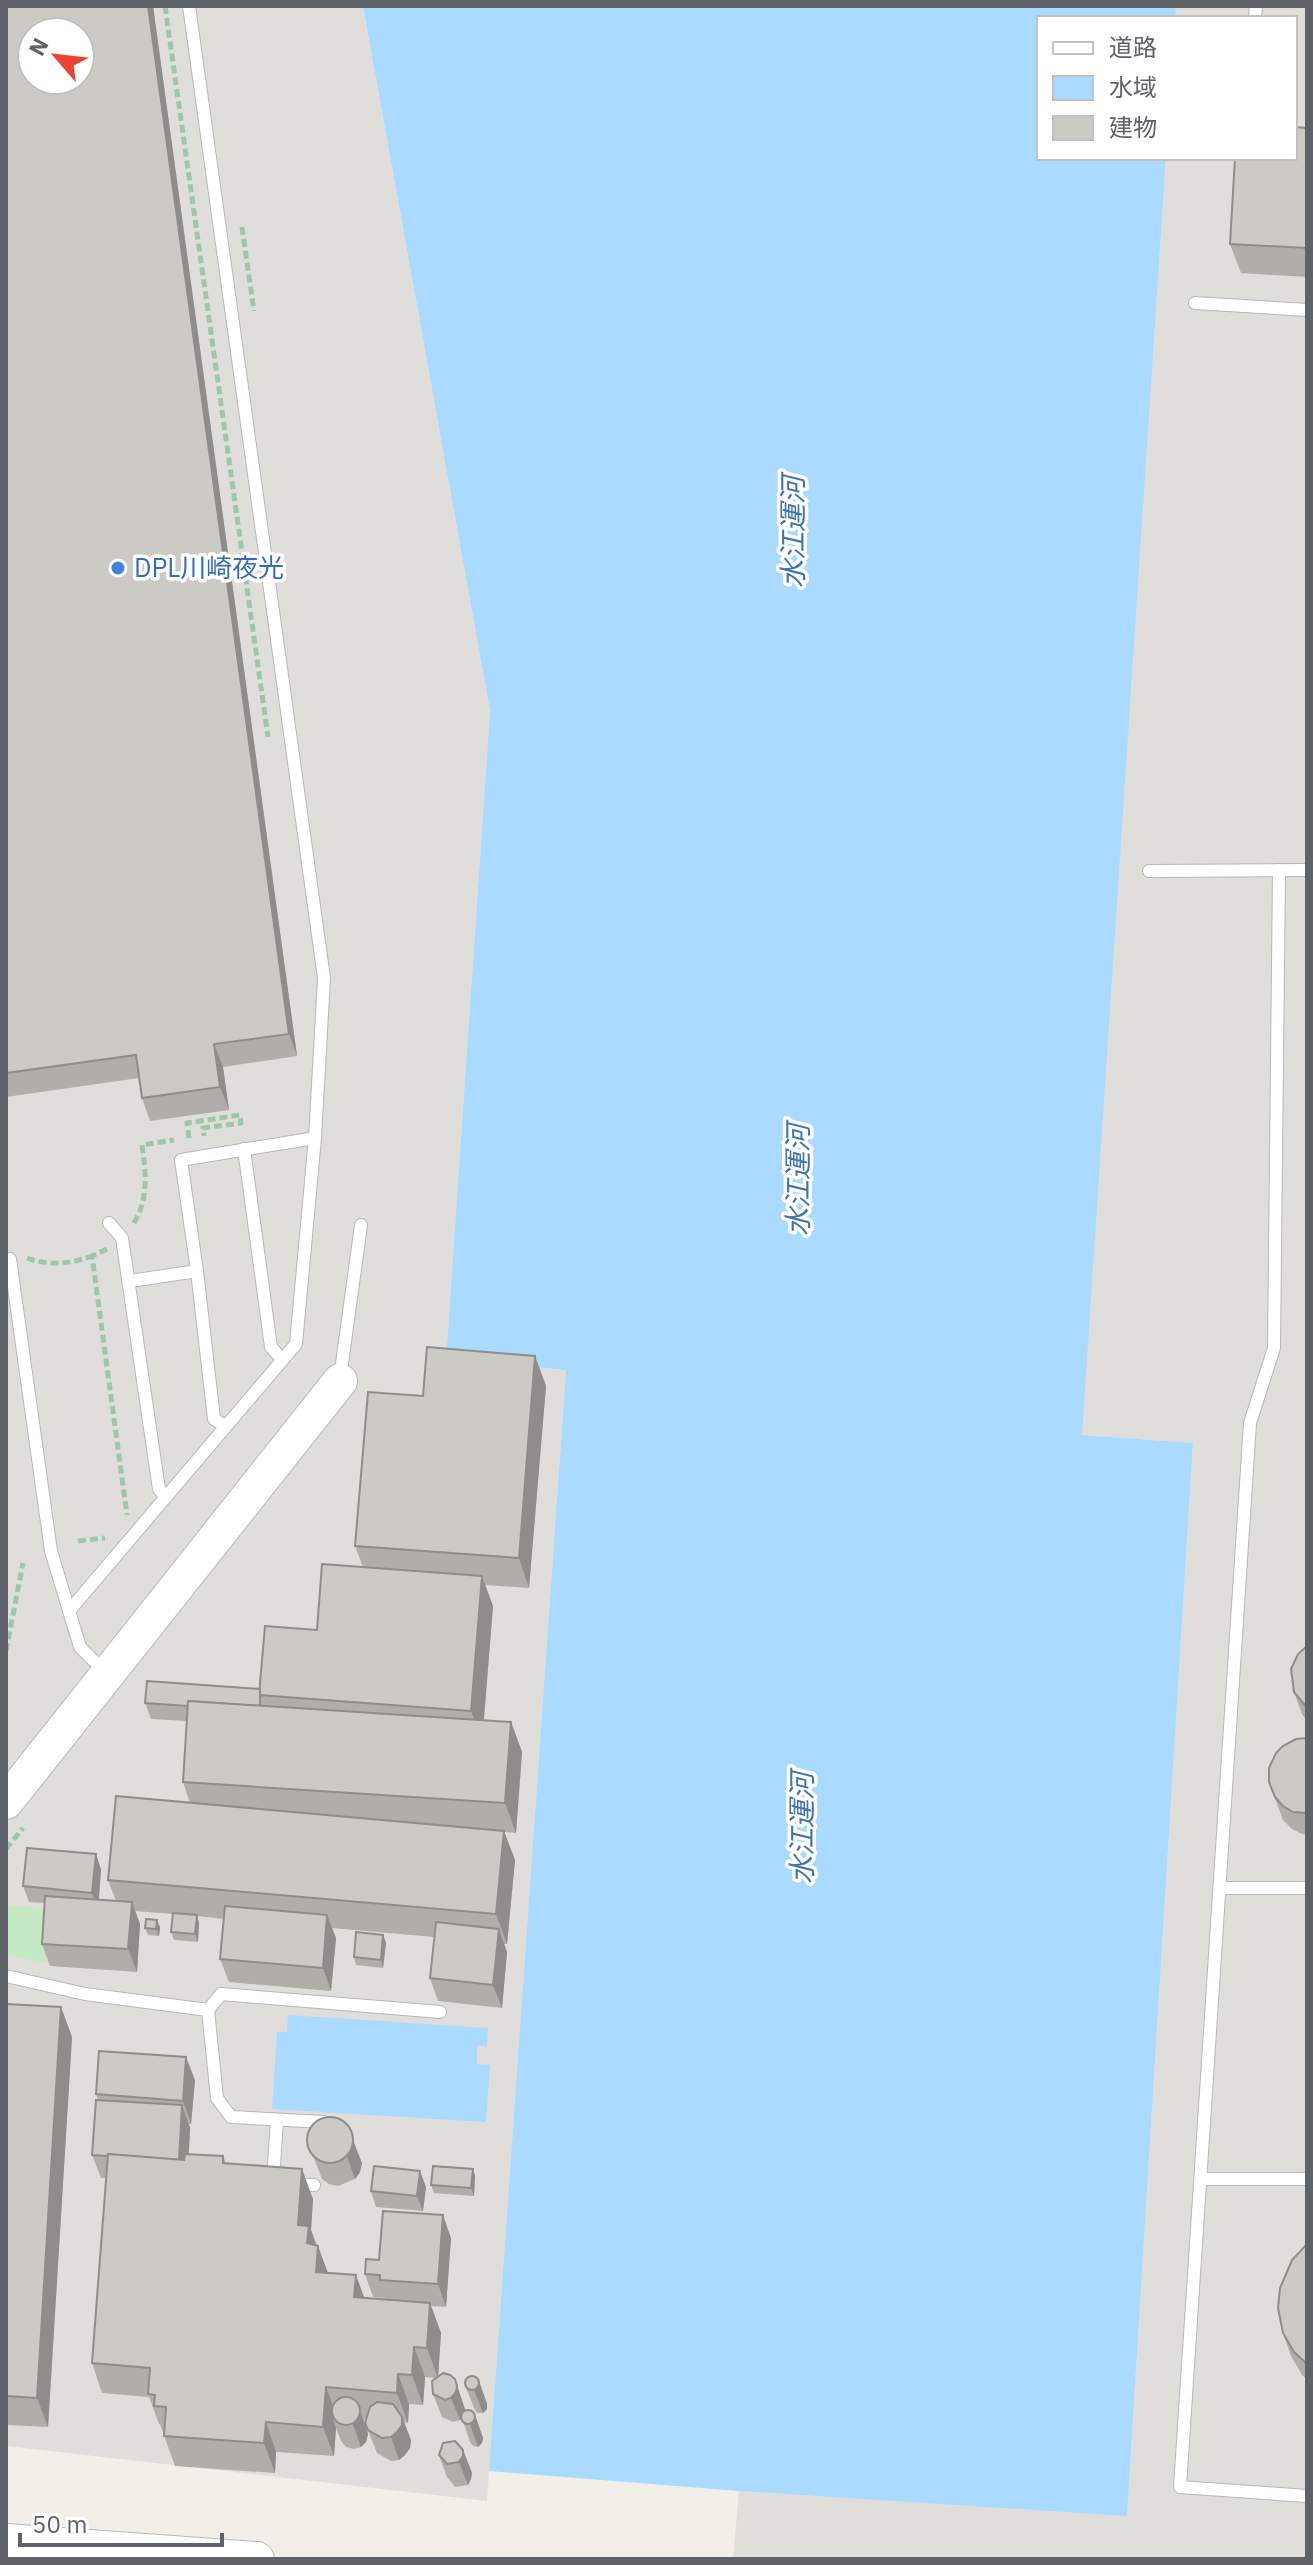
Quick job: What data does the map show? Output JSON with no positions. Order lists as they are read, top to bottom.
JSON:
{
  "water": ["水江運河"],
  "places": ["DPL川崎夜光"],
  "legend": ["道路", "水域", "建物"],
  "scale_bar": "50 m",
  "north": "top left"
}
